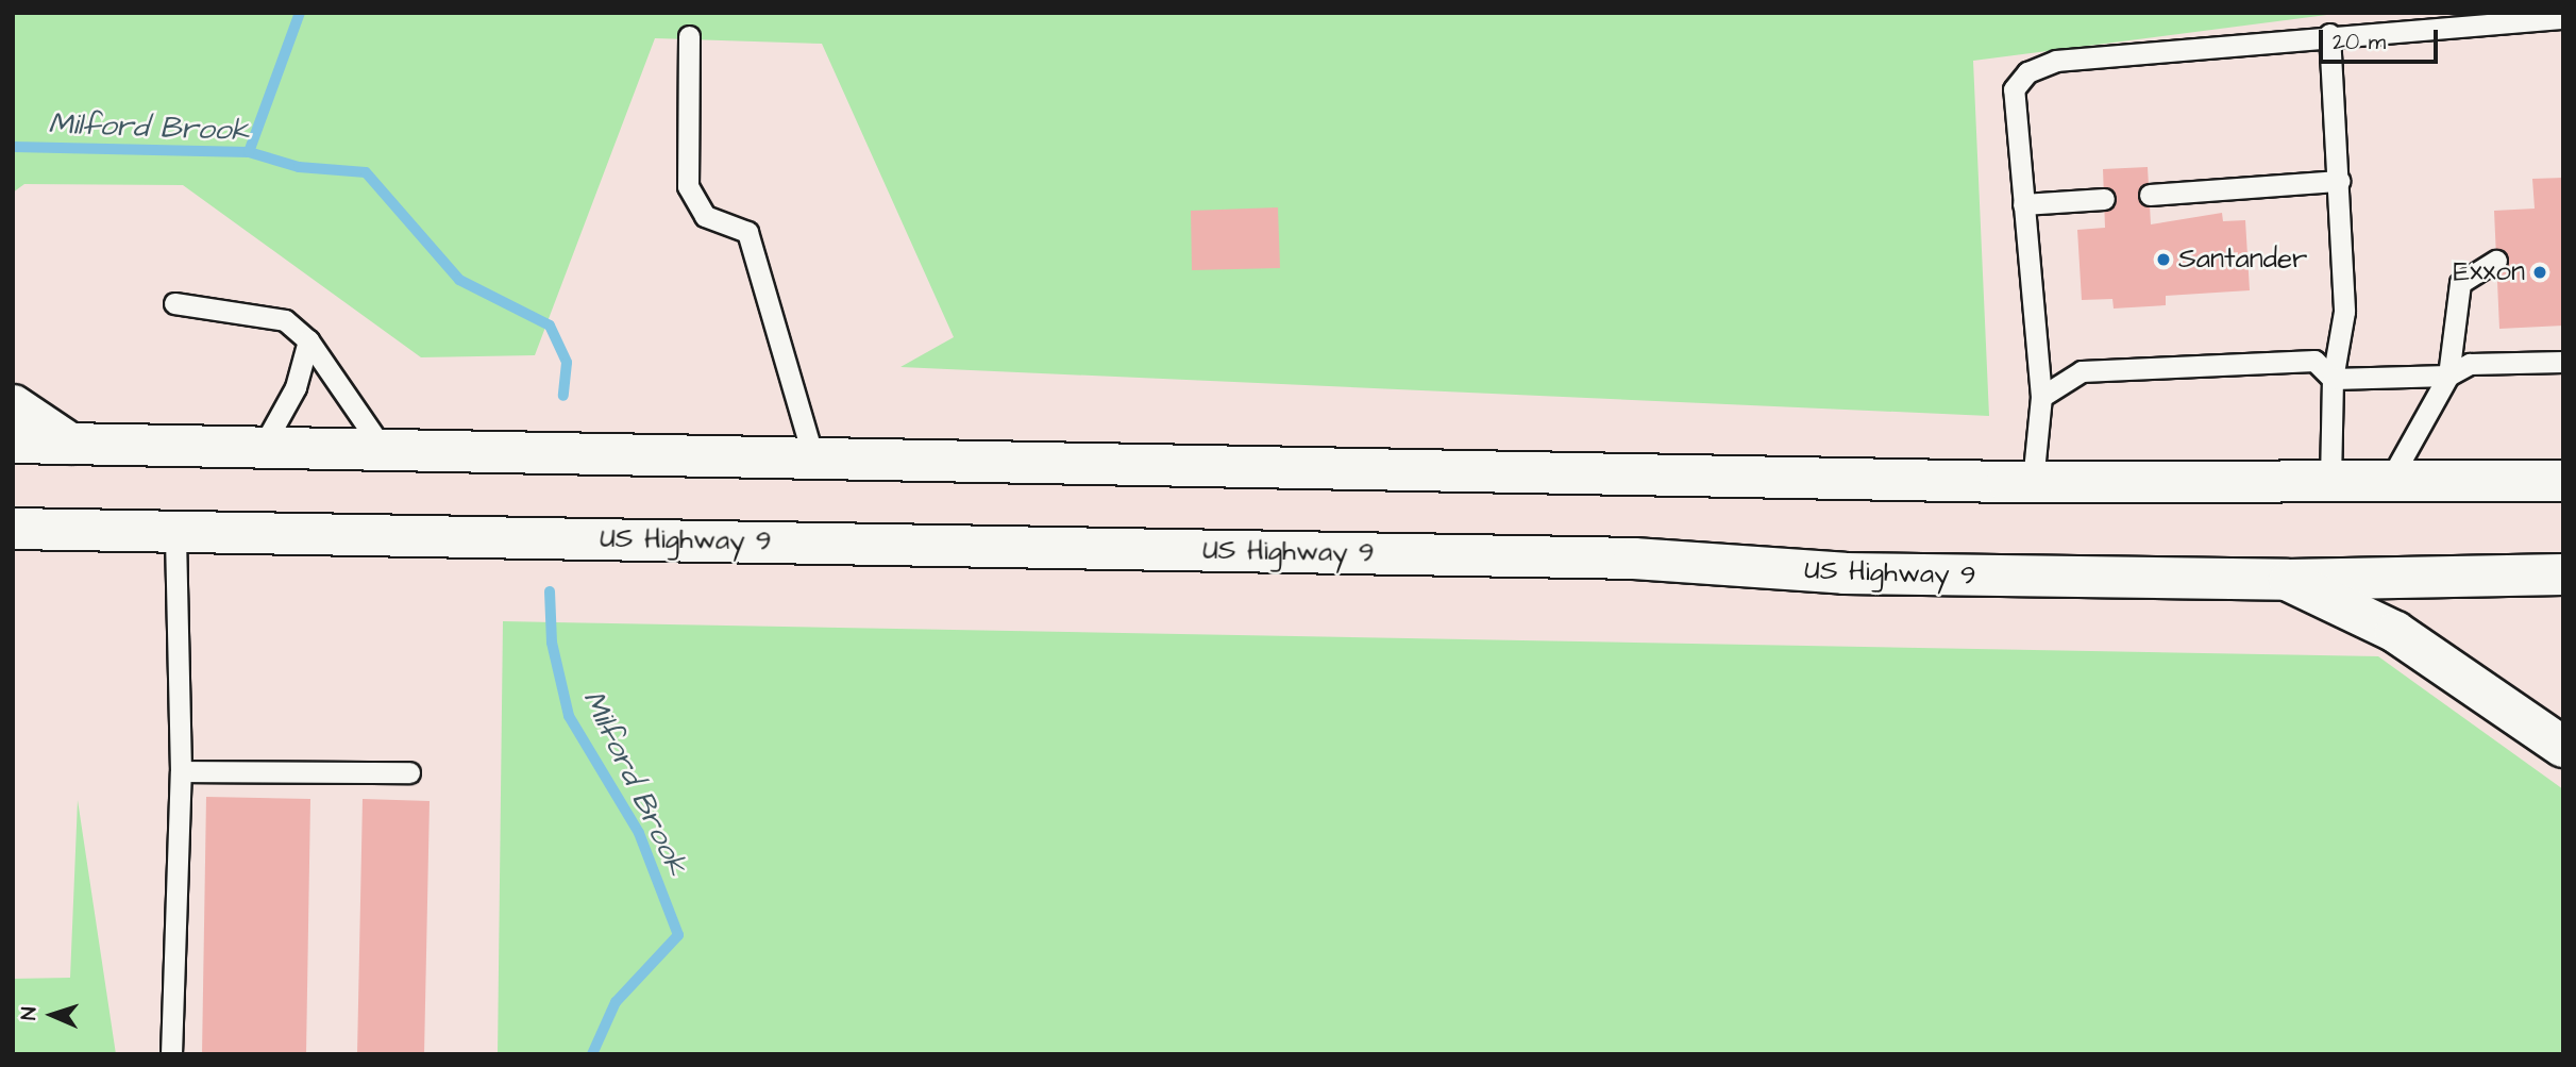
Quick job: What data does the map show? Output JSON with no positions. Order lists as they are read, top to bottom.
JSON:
{
  "streets": {
    "highway": ["US Highway 9"]
  },
  "water": ["Milford Brook"],
  "places": ["Santander", "Exxon"],
  "scale_bar": "20 m",
  "north": "left"
}
